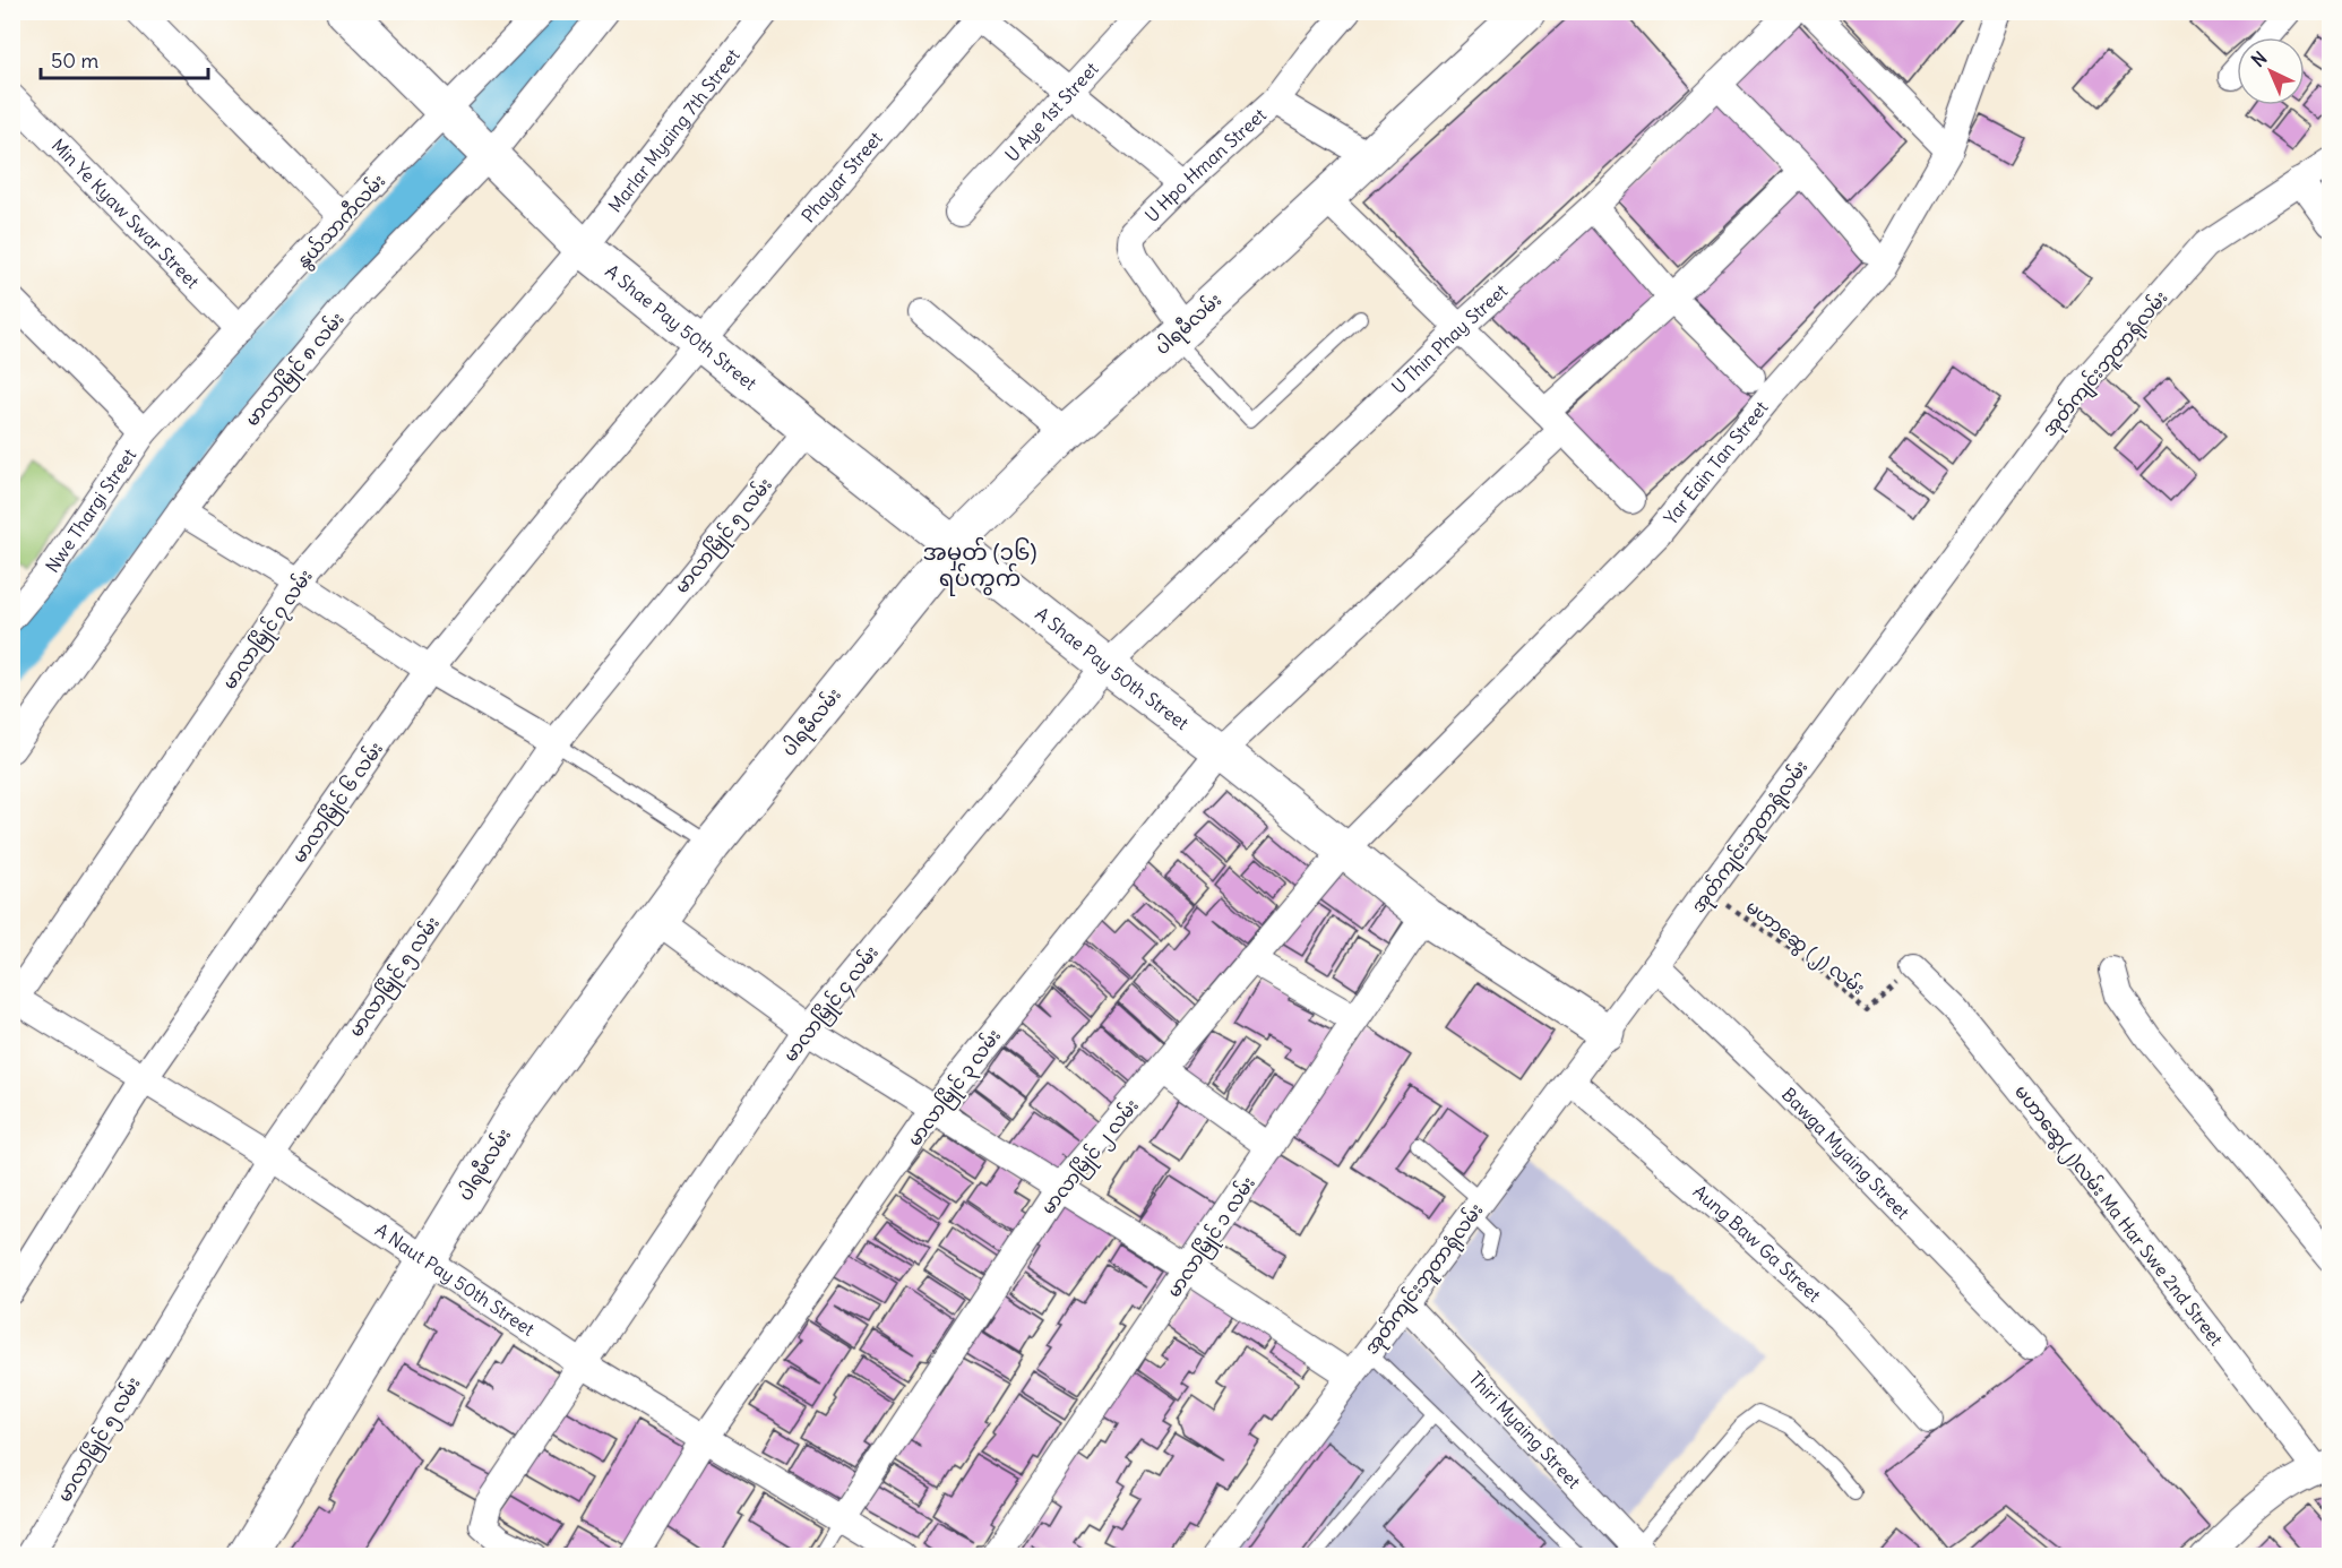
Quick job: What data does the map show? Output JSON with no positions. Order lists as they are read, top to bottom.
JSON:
{
  "streets": {
    "main road": ["ပါရမီလမ်း", "A Shae Pay 50th Street"],
    "street": [
      "U Aye 1st Street",
      "Marlar Myaing 7th Street",
      "U Hpo Hman Street",
      "Phayar Street",
      "Min Ye Kyaw Swar Street",
      "နွယ်သာကီလမ်း",
      "U Thin Phay Street",
      "အုတ်ကျင်းဘူတာရုံလမ်း",
      "မာလာမြိုင် ၈ လမ်း",
      "Yar Eain Tan Street",
      "Nwe Thargi Street",
      "မာလာမြိုင် ၅ လမ်း",
      "မာလာမြိုင် ၇ လမ်း",
      "မာလာမြိုင် ၆ လမ်း",
      "မာလာမြိုင် ၄ လမ်း",
      "မာလာမြိုင် ၃ လမ်း",
      "Bawga Myaing Street",
      "မာလာမြိုင် ၂ လမ်း",
      "မဟာဆွေ(၂)လမ်း Ma Har Swe 2nd Street",
      "မာလာမြိုင် ၁ လမ်း",
      "Aung Baw Ga Street",
      "A Naut Pay 50th Street",
      "Thiri Myaing Street"
    ],
    "path": ["မဟာဆွေ (၂) လမ်း"]
  },
  "crossings": [
    ["Marlar Myaing 7th Street", "A Shae Pay 50th Street"],
    ["Marlar Myaing 7th Street", "မာလာမြိုင် ၇ လမ်း"],
    ["U Hpo Hman Street", "ပါရမီလမ်း"],
    ["Phayar Street", "A Shae Pay 50th Street"],
    ["Phayar Street", "မာလာမြိုင် ၆ လမ်း"],
    ["Min Ye Kyaw Swar Street", "နွယ်သာကီလမ်း"],
    ["နွယ်သာကီလမ်း", "A Shae Pay 50th Street"],
    ["နွယ်သာကီလမ်း", "Nwe Thargi Street"],
    ["ပါရမီလမ်း", "A Shae Pay 50th Street"],
    ["ပါရမီလမ်း", "A Naut Pay 50th Street"],
    ["A Shae Pay 50th Street", "U Thin Phay Street"],
    ["A Shae Pay 50th Street", "အုတ်ကျင်းဘူတာရုံလမ်း"],
    ["A Shae Pay 50th Street", "မာလာမြိုင် ၈ လမ်း"],
    ["A Shae Pay 50th Street", "Yar Eain Tan Street"],
    ["A Shae Pay 50th Street", "မာလာမြိုင် ၅ လမ်း"],
    ["A Shae Pay 50th Street", "မာလာမြိုင် ၇ လမ်း"],
    ["A Shae Pay 50th Street", "မာလာမြိုင် ၆ လမ်း"],
    ["A Shae Pay 50th Street", "မာလာမြိုင် ၄ လမ်း"],
    ["A Shae Pay 50th Street", "မာလာမြိုင် ၃ လမ်း"],
    ["A Shae Pay 50th Street", "မာလာမြိုင် ၂ လမ်း"],
    ["A Shae Pay 50th Street", "မာလာမြိုင် ၁ လမ်း"],
    ["U Thin Phay Street", "မာလာမြိုင် ၄ လမ်း"],
    ["အုတ်ကျင်းဘူတာရုံလမ်း", "မဟာဆွေ (၂) လမ်း"],
    ["အုတ်ကျင်းဘူတာရုံလမ်း", "Bawga Myaing Street"],
    ["အုတ်ကျင်းဘူတာရုံလမ်း", "Aung Baw Ga Street"],
    ["အုတ်ကျင်းဘူတာရုံလမ်း", "Thiri Myaing Street"],
    ["Yar Eain Tan Street", "မာလာမြိုင် ၂ လမ်း"],
    ["မာလာမြိုင် ၅ လမ်း", "A Naut Pay 50th Street"],
    ["မာလာမြိုင် ၇ လမ်း", "A Naut Pay 50th Street"],
    ["မာလာမြိုင် ၆ လမ်း", "A Naut Pay 50th Street"],
    ["မဟာဆွေ (၂) လမ်း", "မဟာဆွေ(၂)လမ်း Ma Har Swe 2nd Street"],
    ["မာလာမြိုင် ၄ လမ်း", "A Naut Pay 50th Street"],
    ["မာလာမြိုင် ၃ လမ်း", "A Naut Pay 50th Street"],
    ["မာလာမြိုင် ၂ လမ်း", "A Naut Pay 50th Street"]
  ],
  "districts": ["အမှတ် (၁၆) ရပ်ကွက်"],
  "scale_bar": "50 m",
  "north": "top left"
}
